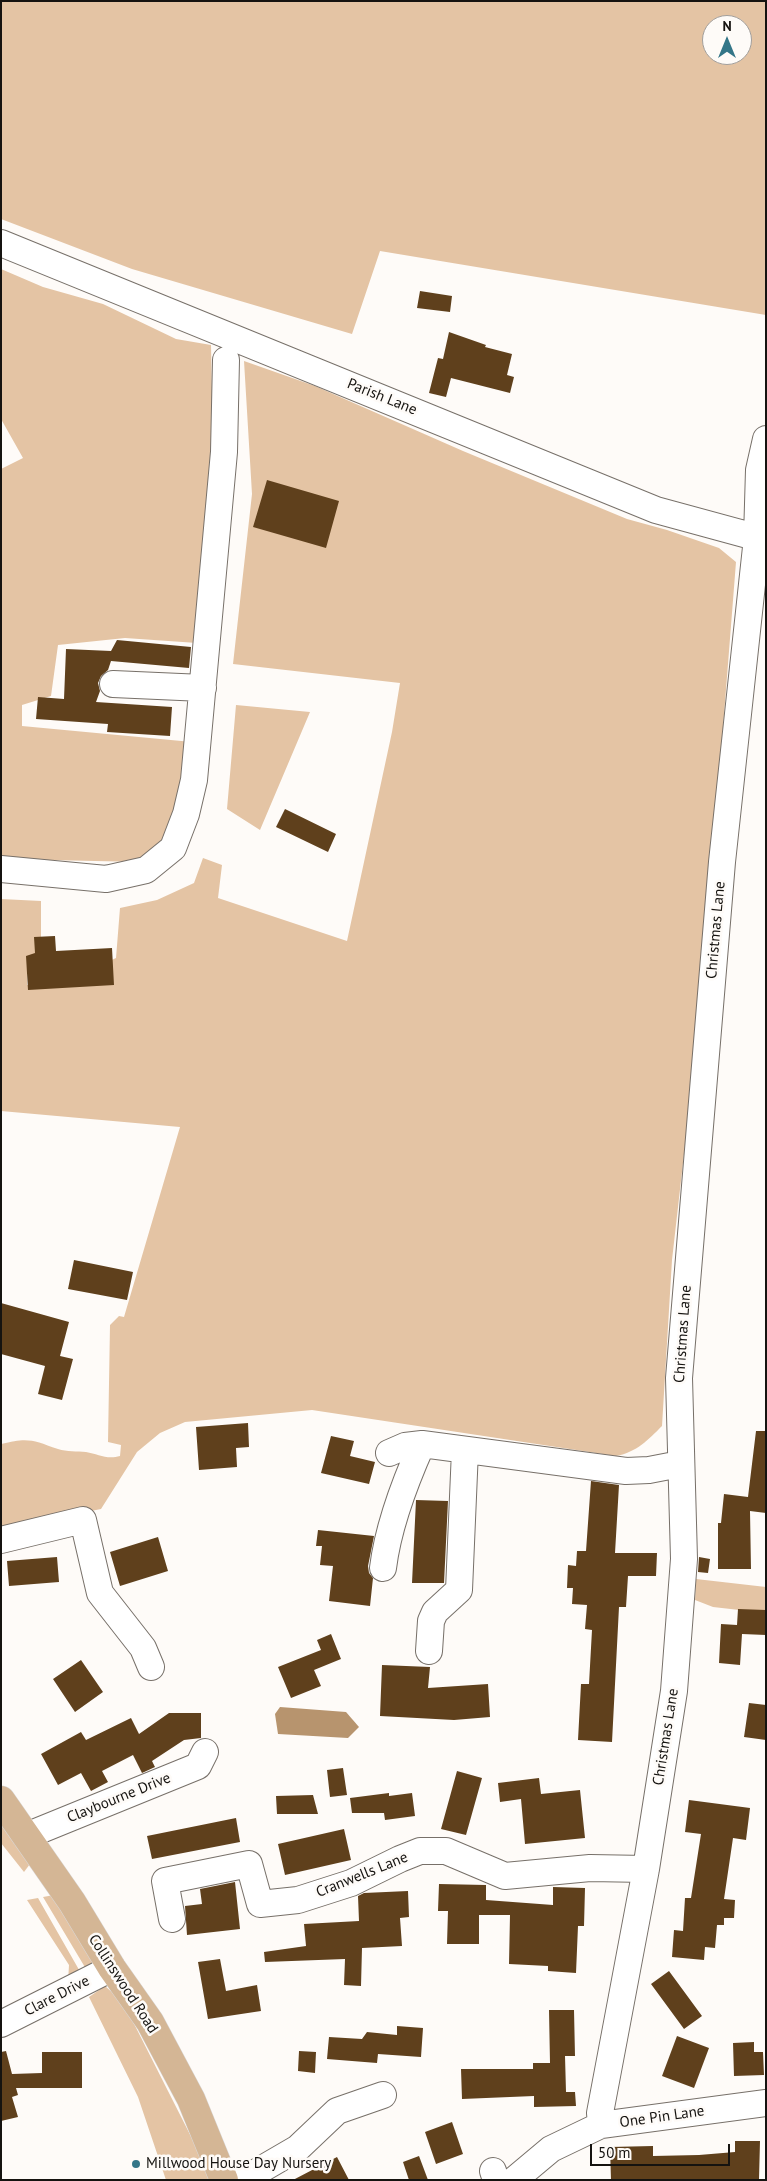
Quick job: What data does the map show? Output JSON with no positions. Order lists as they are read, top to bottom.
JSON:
{
  "streets": {
    "main road": ["Collinswood Road"],
    "street": [
      "Parish Lane",
      "Christmas Lane",
      "Claybourne Drive",
      "Cranwells Lane",
      "Clare Drive",
      "One Pin Lane"
    ]
  },
  "crossings": [
    ["Parish Lane", "Christmas Lane"],
    ["Christmas Lane", "Cranwells Lane"],
    ["Christmas Lane", "One Pin Lane"],
    ["Claybourne Drive", "Collinswood Road"],
    ["Collinswood Road", "Clare Drive"]
  ],
  "places": ["Millwood House Day Nursery"],
  "scale_bar": "50 m",
  "north": "top"
}
